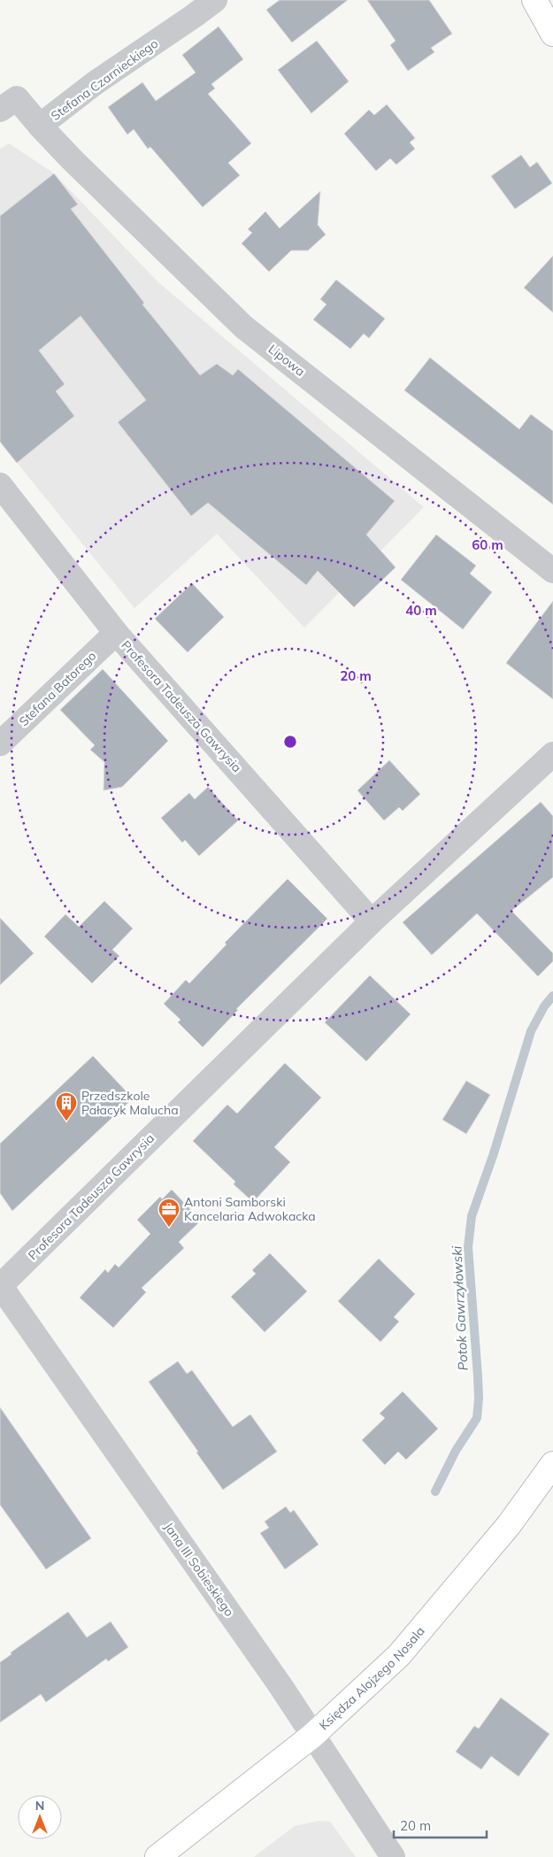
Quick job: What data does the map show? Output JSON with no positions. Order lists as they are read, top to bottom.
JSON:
{
  "streets": {
    "street": [
      "Stefana Czarnieckiego",
      "Lipowa",
      "Stefana Batorego",
      "Profesora Tadeusza Gawrysia",
      "Jana III Sobieskiego",
      "Księdza Alojzego Nosala"
    ]
  },
  "crossings": [
    ["Stefana Czarnieckiego", "Lipowa"],
    ["Stefana Batorego", "Profesora Tadeusza Gawrysia"],
    ["Profesora Tadeusza Gawrysia", "Jana III Sobieskiego"],
    ["Jana III Sobieskiego", "Księdza Alojzego Nosala"]
  ],
  "water": ["Potok Gawrzyłowski"],
  "places": {
    "building": ["Przedszkole Pałacyk Malucha"],
    "office": ["Antoni Samborski Kancelaria Adwokacka"]
  },
  "scale_bar": "20 m",
  "north": "top",
  "rings": ["60 m", "40 m", "20 m"]
}
